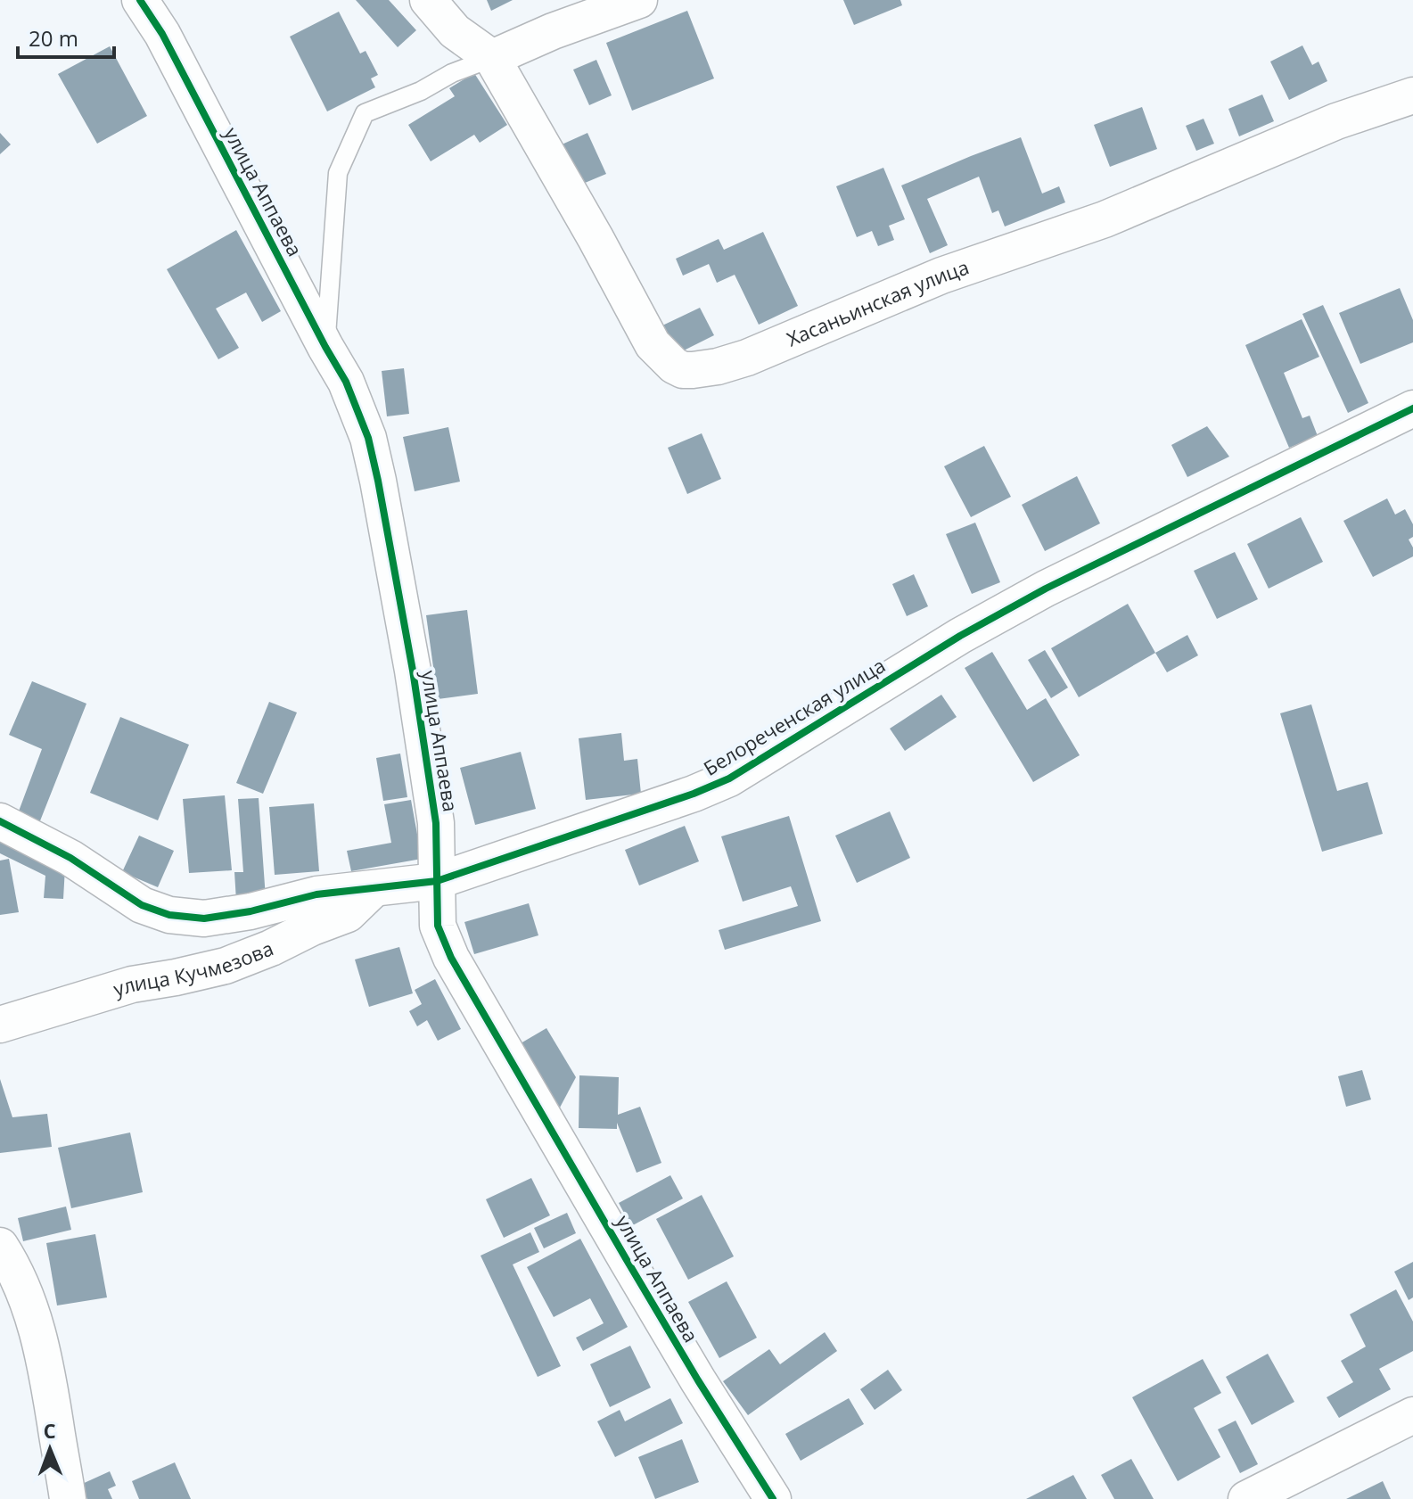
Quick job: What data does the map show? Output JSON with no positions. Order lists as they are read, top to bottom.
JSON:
{
  "streets": {
    "street": [
      "улица Аппаева",
      "Хасаньинская улица",
      "Белореченская улица",
      "улица Кучмезова"
    ]
  },
  "crossings": [
    ["улица Аппаева", "Белореченская улица"],
    ["Белореченская улица", "улица Кучмезова"]
  ],
  "scale_bar": "20 m",
  "north": "top"
}
